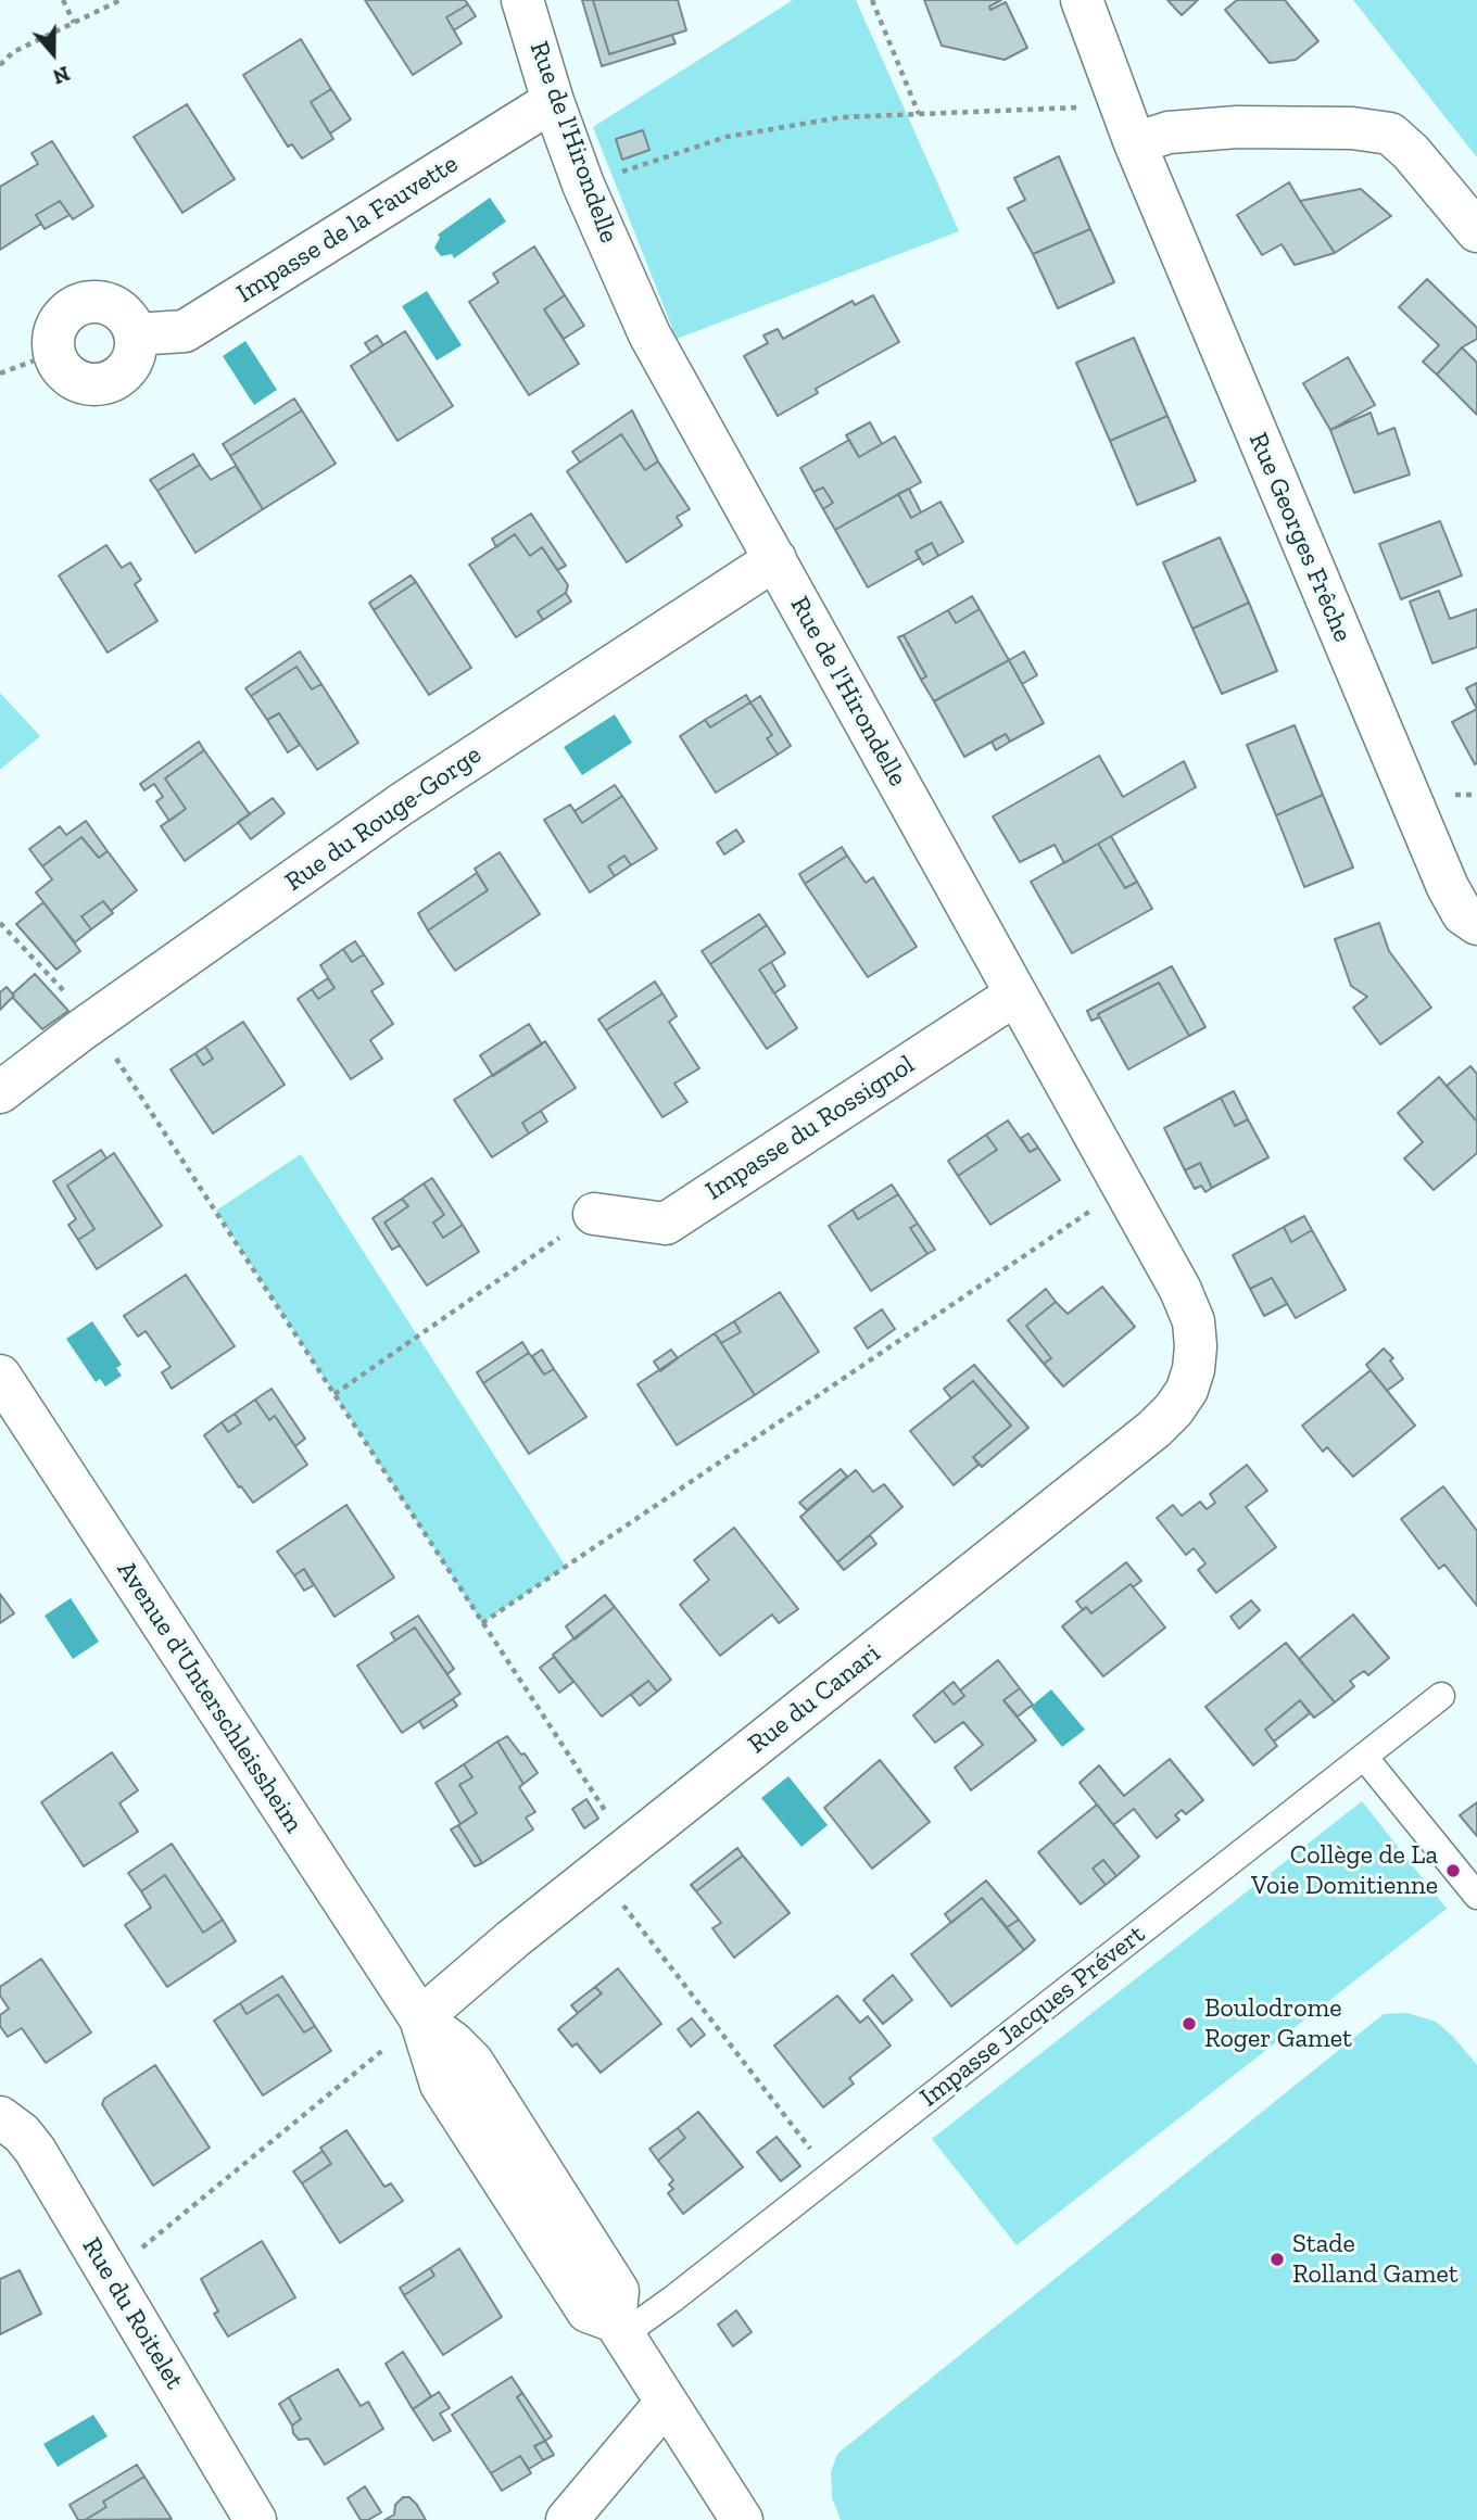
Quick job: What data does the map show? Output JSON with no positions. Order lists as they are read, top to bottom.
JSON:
{
  "streets": {
    "street": [
      "Rue de l'Hirondelle",
      "Impasse de la Fauvette",
      "Rue Georges Frêche",
      "Rue du Rouge-Gorge",
      "Impasse du Rossignol",
      "Avenue d'Unterschleissheim",
      "Rue du Canari",
      "Rue du Roitelet"
    ],
    "lane": ["Impasse Jacques Prévert"]
  },
  "crossings": [
    ["Rue de l'Hirondelle", "Impasse de la Fauvette"],
    ["Rue de l'Hirondelle", "Rue du Rouge-Gorge"],
    ["Rue de l'Hirondelle", "Impasse du Rossignol"],
    ["Rue de l'Hirondelle", "Rue du Canari"],
    ["Avenue d'Unterschleissheim", "Rue du Canari"],
    ["Avenue d'Unterschleissheim", "Impasse Jacques Prévert"]
  ],
  "places": ["Collège de La Voie Domitienne", "Boulodrome Roger Gamet", "Stade Rolland Gamet"],
  "north": "bottom"
}
